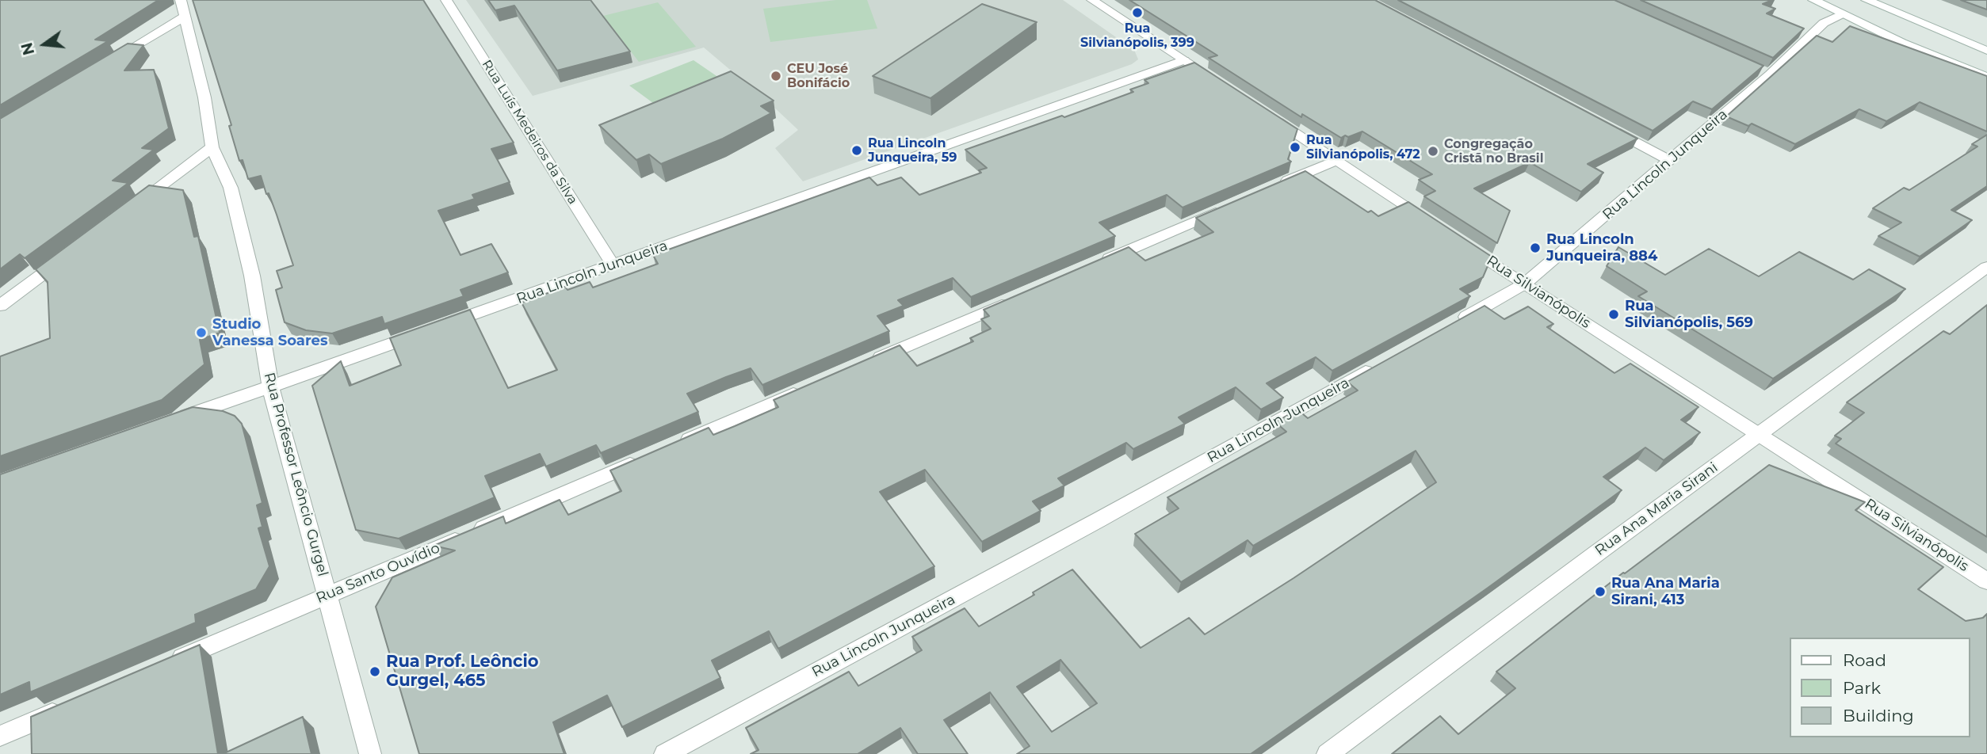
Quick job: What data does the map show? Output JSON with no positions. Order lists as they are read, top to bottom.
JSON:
{
  "streets": {
    "street": [
      "Rua Luís Medeiros da Silva",
      "Rua Lincoln Junqueira",
      "Rua Silvianópolis",
      "Rua Professor Leôncio Gurgel",
      "Rua Ana Maria Sirani",
      "Rua Santo Ouvídio"
    ]
  },
  "crossings": [
    ["Rua Luís Medeiros da Silva", "Rua Lincoln Junqueira"],
    ["Rua Lincoln Junqueira", "Rua Silvianópolis"],
    ["Rua Lincoln Junqueira", "Rua Professor Leôncio Gurgel"],
    ["Rua Silvianópolis", "Rua Ana Maria Sirani"],
    ["Rua Professor Leôncio Gurgel", "Rua Santo Ouvídio"]
  ],
  "places": [
    "Rua Silvianópolis, 399",
    "CEU José Bonifácio",
    "Rua Silvianópolis, 472",
    "Rua Lincoln Junqueira, 59",
    "Congregação Cristã no Brasil",
    "Rua Lincoln Junqueira, 884",
    "Rua Silvianópolis, 569",
    "Studio Vanessa Soares",
    "Rua Ana Maria Sirani, 413",
    "Rua Prof. Leôncio Gurgel, 465"
  ],
  "legend": ["Road", "Park", "Building"],
  "north": "left"
}
